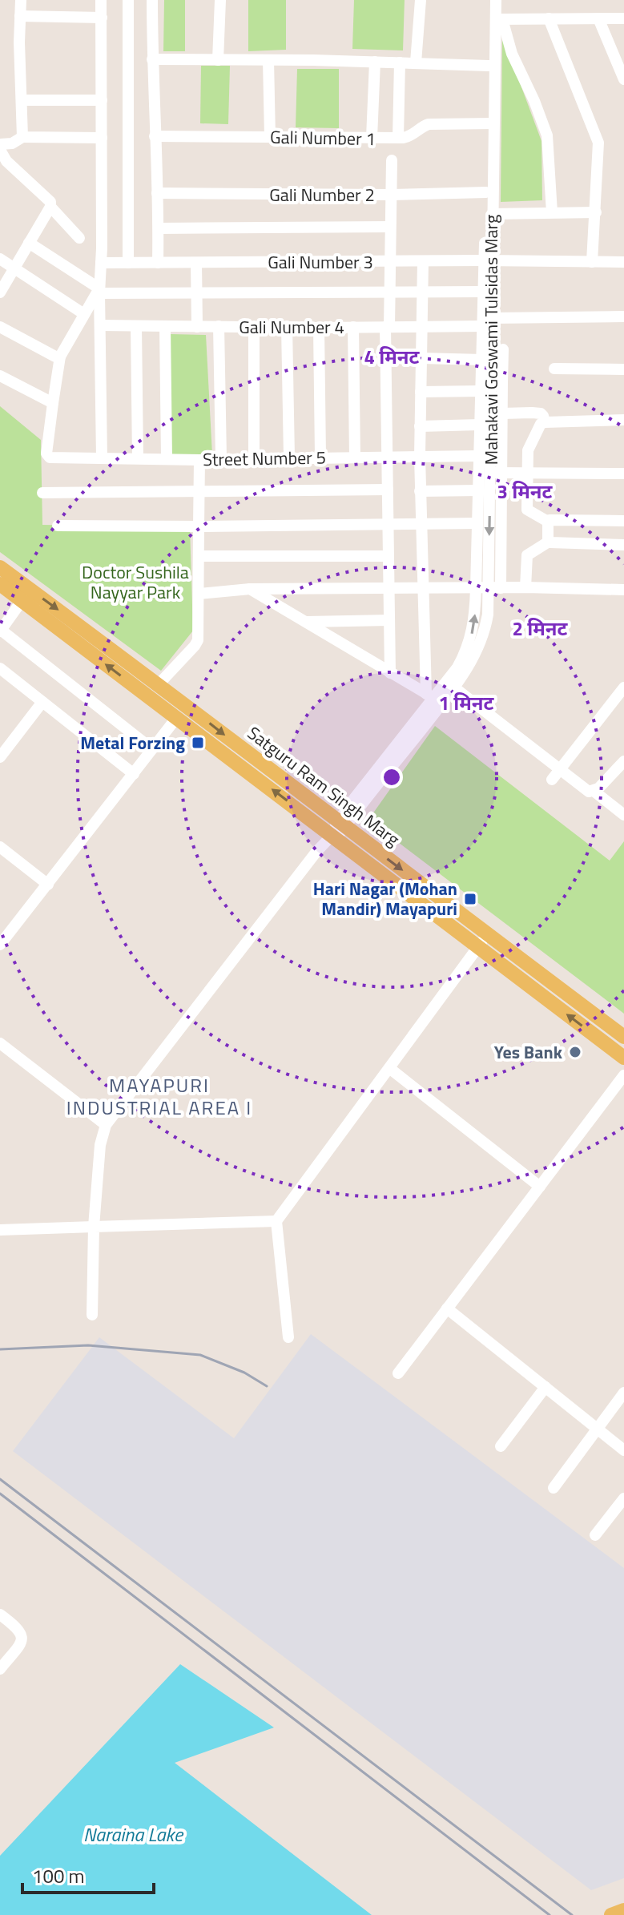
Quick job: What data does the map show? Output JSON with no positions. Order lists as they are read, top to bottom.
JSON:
{
  "streets": {
    "main road": ["Satguru Ram Singh Marg"],
    "street": [
      "Gali Number 1",
      "Gali Number 2",
      "Gali Number 3",
      "Gali Number 4",
      "Mahakavi Goswami Tulsidas Marg",
      "Street Number 5"
    ]
  },
  "crossings": [
    ["Gali Number 1", "Mahakavi Goswami Tulsidas Marg"],
    ["Gali Number 2", "Mahakavi Goswami Tulsidas Marg"],
    ["Gali Number 3", "Mahakavi Goswami Tulsidas Marg"],
    ["Gali Number 4", "Mahakavi Goswami Tulsidas Marg"],
    ["Mahakavi Goswami Tulsidas Marg", "Street Number 5"],
    ["Mahakavi Goswami Tulsidas Marg", "Satguru Ram Singh Marg"]
  ],
  "districts": ["MAYAPURI INDUSTRIAL AREA I"],
  "water": ["Naraina Lake"],
  "parks": ["Doctor Sushila Nayyar Park"],
  "places": {
    "transit": ["Metal Forzing", "Hari Nagar (Mohan Mandir) Mayapuri"],
    "other": ["Yes Bank"]
  },
  "scale_bar": "100 m",
  "rings": [
    "4 मिनट",
    "3 मिनट",
    "2 मिनट",
    "1 मिनट"
  ]
}
